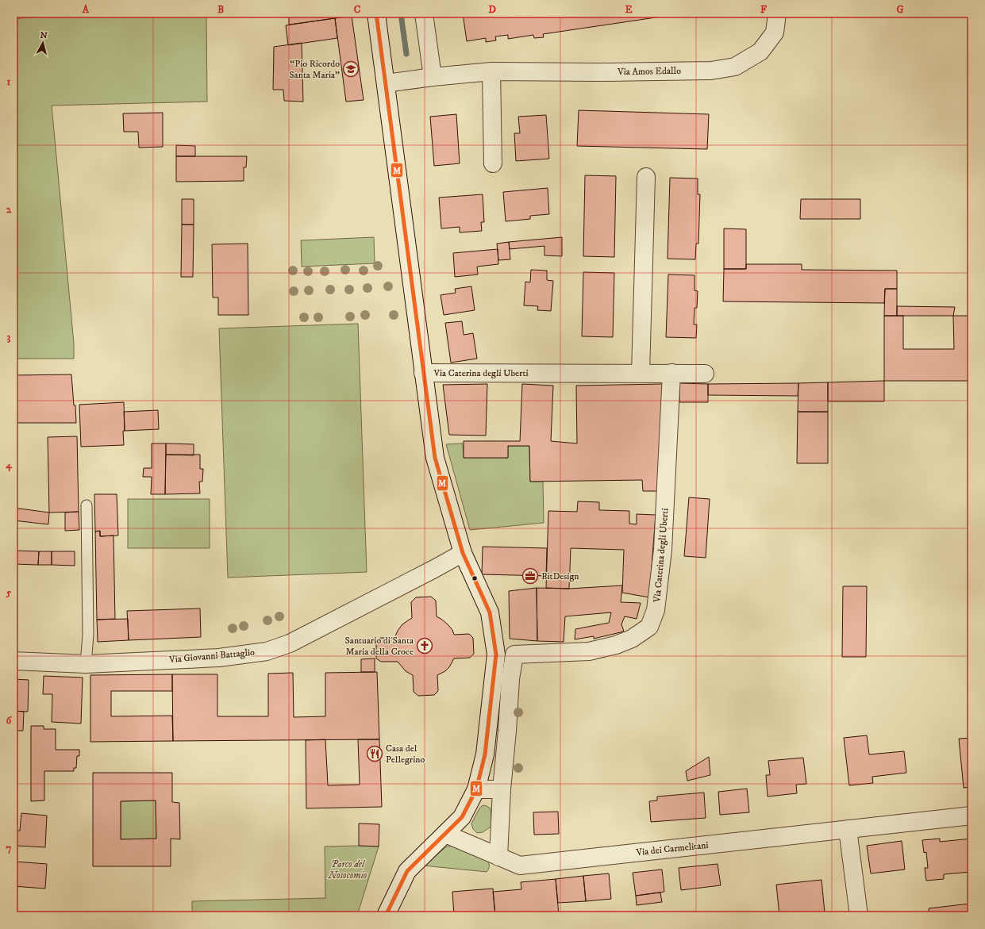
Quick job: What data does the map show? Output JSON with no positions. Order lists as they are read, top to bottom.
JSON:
{
  "streets": {
    "street": [
      "Via Amos Edallo",
      "Via Caterina degli Uberti",
      "Via Giovanni Battaglio",
      "Via dei Carmelitani"
    ]
  },
  "parks": ["Parco del Nosocomio"],
  "places": {
    "school or university": ["“Pio Ricordo Santa Maria”"],
    "office": ["BitDesign"],
    "church": ["Santuario di Santa Maria della Croce"],
    "restaurant": ["Casa del Pellegrino"]
  },
  "lines": ["transit line M"],
  "north": "top",
  "grid": {
    "columns": [
      "A",
      "B",
      "C",
      "D",
      "E",
      "F",
      "G"
    ],
    "rows": [
      "1",
      "2",
      "3",
      "4",
      "5",
      "6",
      "7"
    ]
  }
}
